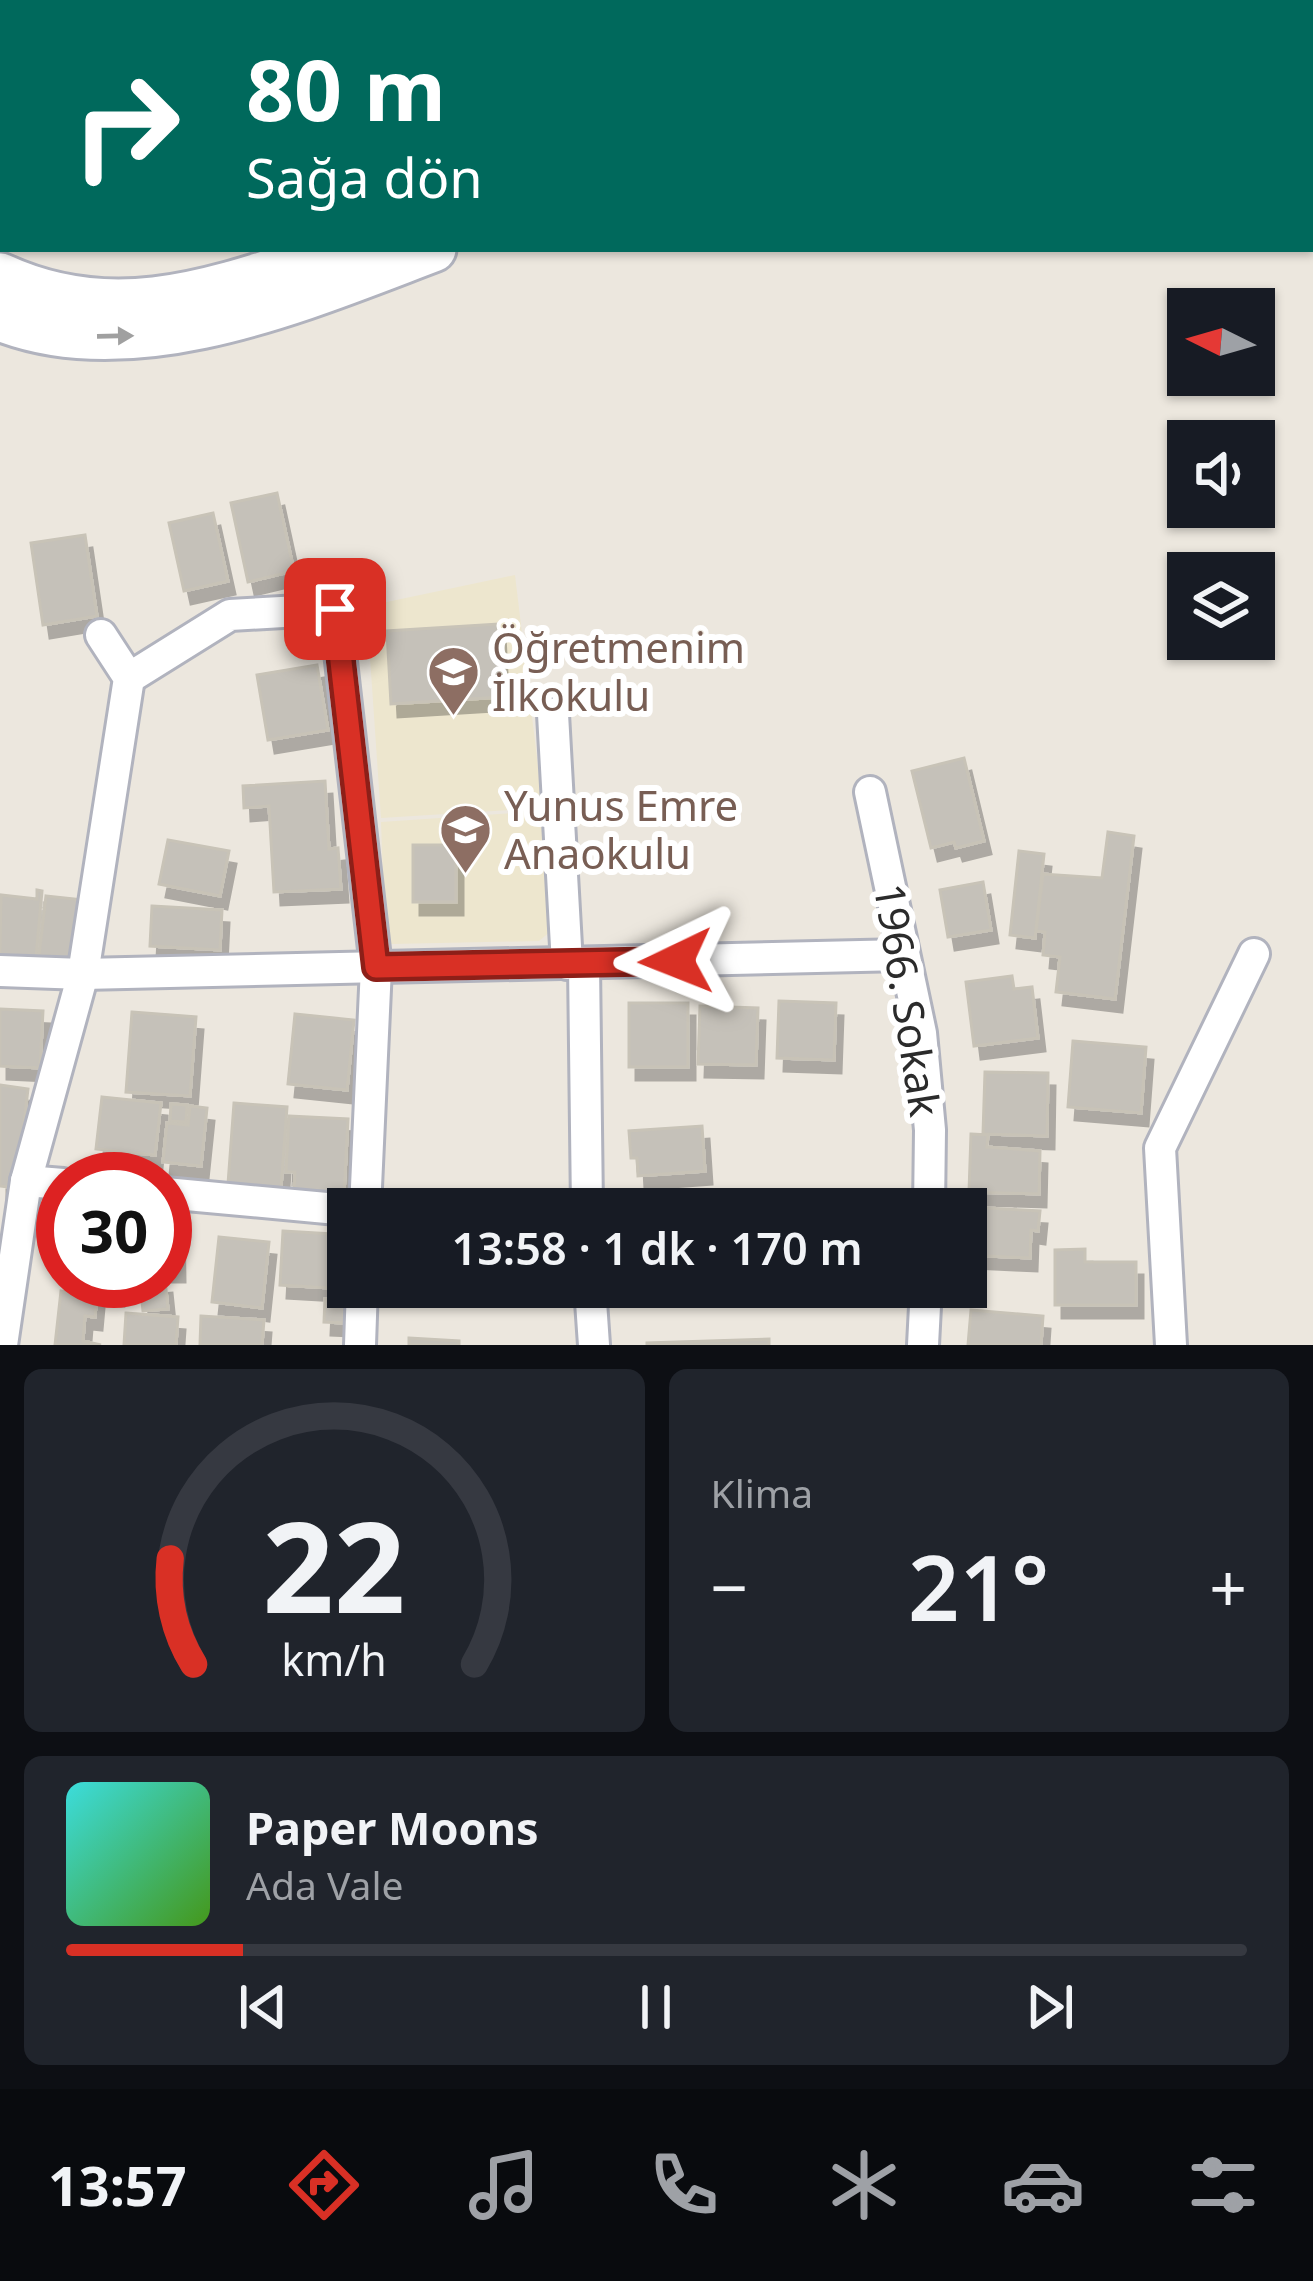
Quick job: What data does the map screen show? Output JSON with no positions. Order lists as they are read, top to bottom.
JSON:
{
  "streets": {
    "street": ["1966. Sokak"]
  },
  "places": {
    "school or university": ["Öğretmenim İlkokulu", "Yunus Emre Anaokulu"]
  },
  "north": "left",
  "page": {
    "turn": ["80 m", "Sağa dön"],
    "limit": "30",
    "trip": "13:58 · 1 dk · 170 m",
    "tile": "Klima",
    "heat": ["−", "21°", "+"],
    "song": ["Paper Moons", "Ada Vale"],
    "tabs": "13:57",
    "gauge": ["22", "km/h"]
  }
}
